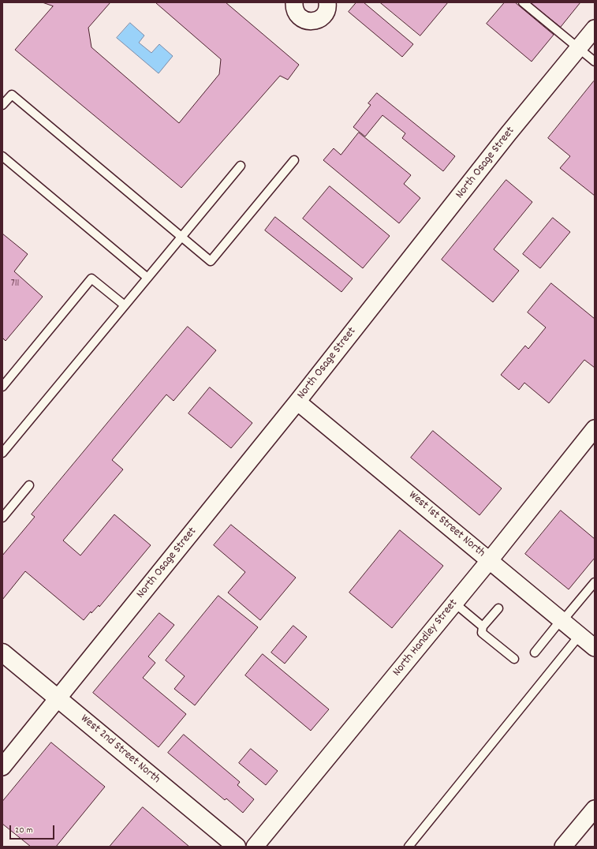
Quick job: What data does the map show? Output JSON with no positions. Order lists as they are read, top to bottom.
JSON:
{
  "streets": {
    "street": [
      "North Osage Street",
      "West 1st Street North",
      "North Handley Street",
      "West 2nd Street North"
    ]
  },
  "crossings": [
    ["North Osage Street", "West 1st Street North"],
    ["North Osage Street", "West 2nd Street North"],
    ["West 1st Street North", "North Handley Street"]
  ],
  "house_numbers": ["711"],
  "scale_bar": "20 m"
}
